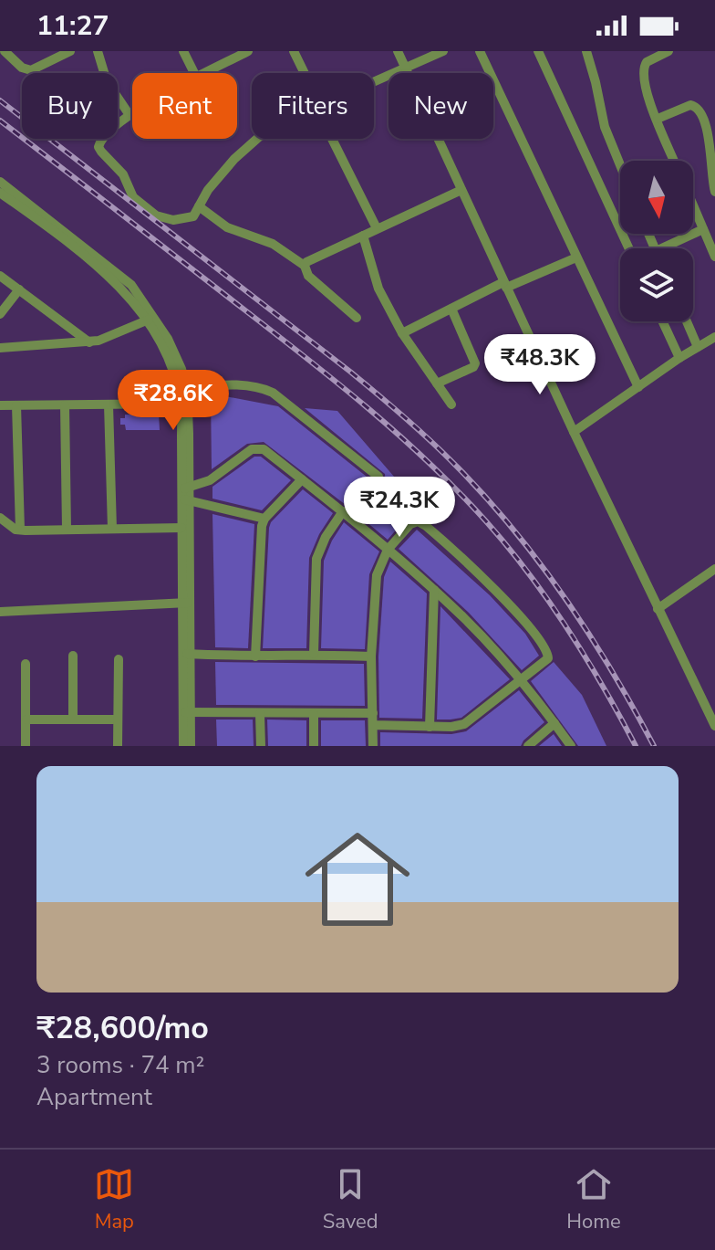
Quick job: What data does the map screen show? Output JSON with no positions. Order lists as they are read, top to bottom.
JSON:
{
  "north": "bottom",
  "page": {
    "status": "11:27",
    "chip": [
      "Buy",
      "Rent",
      "Filters",
      "New"
    ],
    "price": ["₹48.3K", "₹28.6K", "₹24.3K"],
    "list": [
      {
        "name": "₹28,600/mo",
        "note": "3 rooms · 74 m² · Apartment"
      }
    ],
    "tabs": ["Map", "Saved", "Home"]
  }
}
